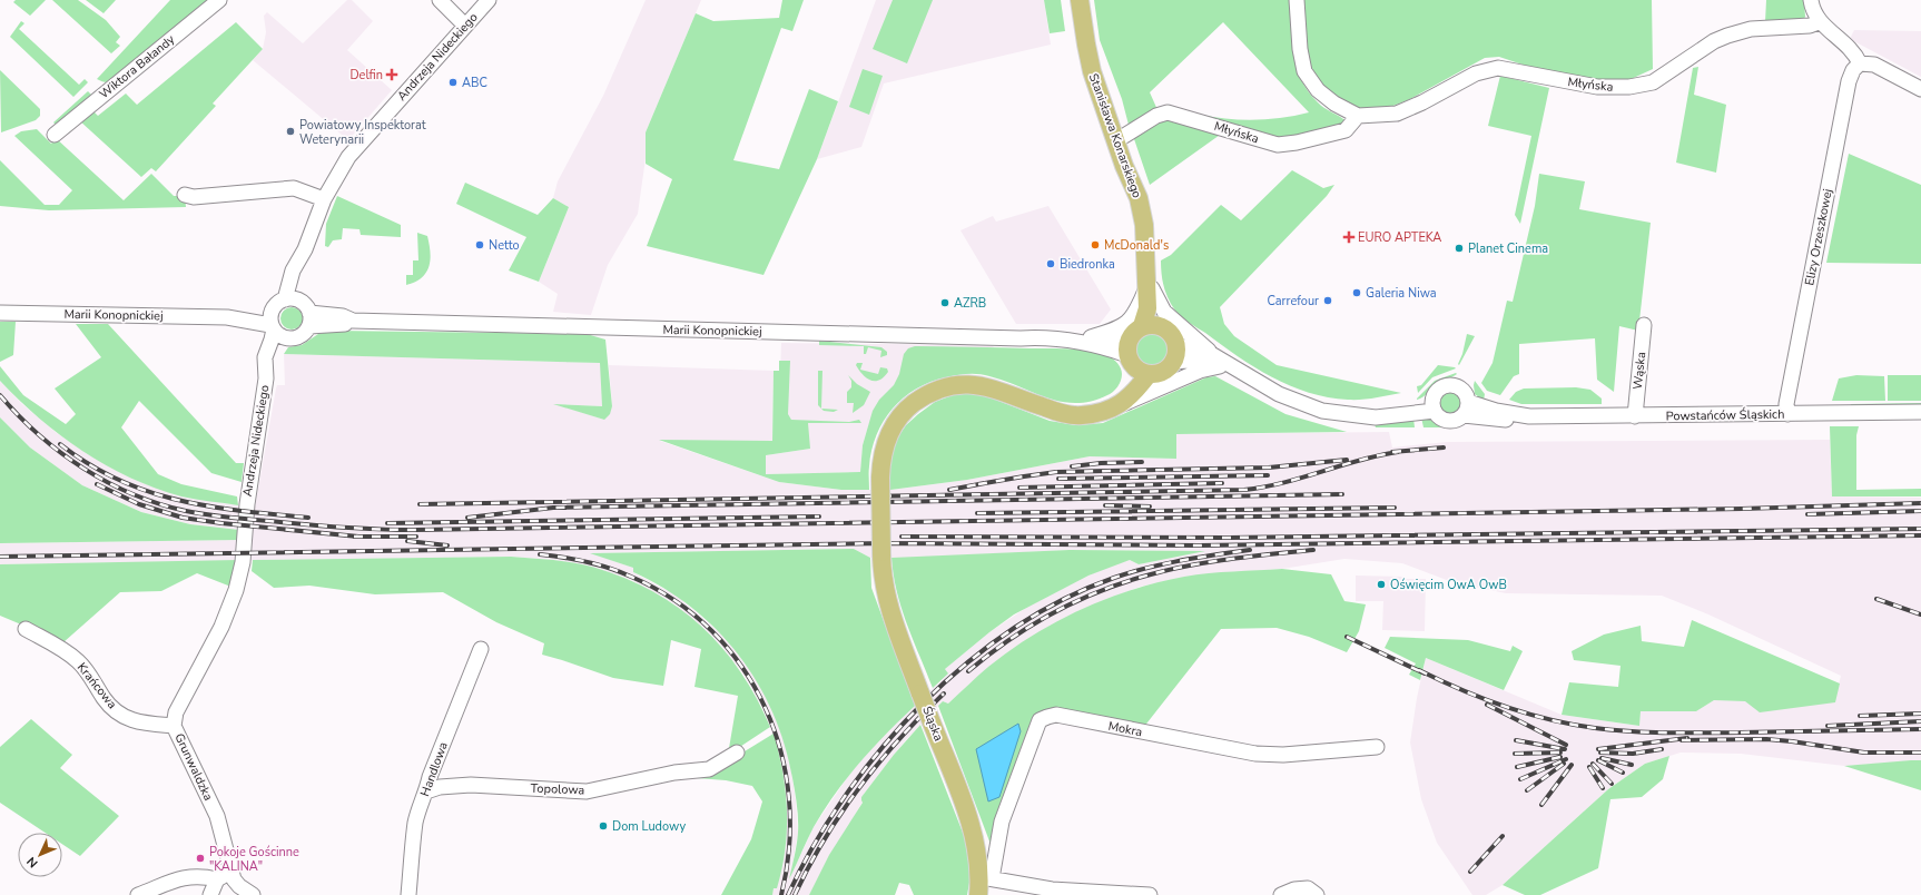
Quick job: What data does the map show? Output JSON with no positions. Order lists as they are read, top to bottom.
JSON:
{
  "streets": {
    "main road": ["Stanisława Konarskiego", "Śląska"],
    "street": [
      "Andrzeja Nideckiego",
      "Wiktora Bałandy",
      "Młyńska",
      "Elizy Orzeszkowej",
      "Marii Konopnickiej",
      "Wąska",
      "Powstańców Śląskich",
      "Krańcowa",
      "Mokra",
      "Grunwaldzka",
      "Handlowa",
      "Topolowa"
    ]
  },
  "crossings": [
    ["Andrzeja Nideckiego", "Marii Konopnickiej"],
    ["Andrzeja Nideckiego", "Grunwaldzka"],
    ["Młyńska", "Stanisława Konarskiego"],
    ["Stanisława Konarskiego", "Marii Konopnickiej"],
    ["Elizy Orzeszkowej", "Powstańców Śląskich"],
    ["Wąska", "Powstańców Śląskich"],
    ["Krańcowa", "Grunwaldzka"],
    ["Śląska", "Mokra"],
    ["Handlowa", "Topolowa"]
  ],
  "places": {
    "health": ["Delfin", "EURO APTEKA"],
    "other": [
      "ABC",
      "Powiatowy Inspektorat Weterynarii",
      "Netto",
      "McDonald's",
      "Planet Cinema",
      "Biedronka",
      "Galeria Niwa",
      "Carrefour",
      "AZRB",
      "Oświęcim OwA OwB",
      "Dom Ludowy",
      "Pokoje Gościnne \"KALINA\""
    ]
  },
  "north": "bottom left"
}
